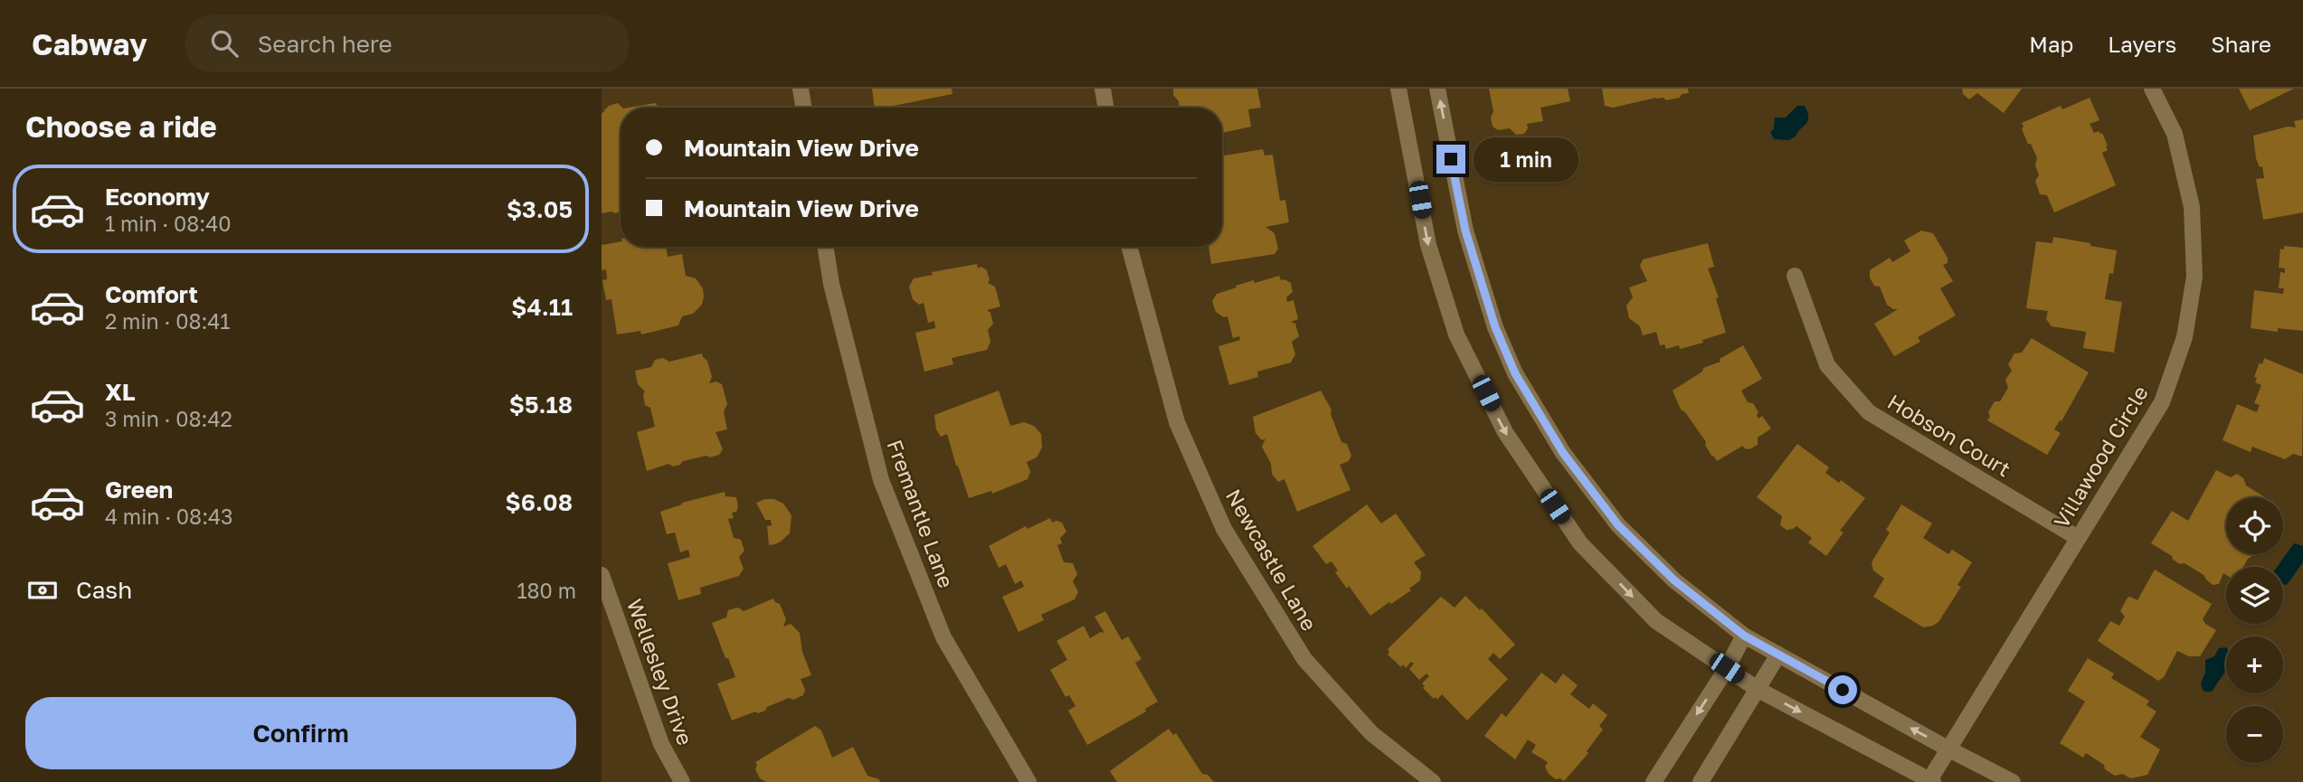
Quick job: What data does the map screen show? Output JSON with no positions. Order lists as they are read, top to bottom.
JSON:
{
  "streets": {
    "street": [
      "Hobson Court",
      "Villawood Circle",
      "Fremantle Lane",
      "Newcastle Lane",
      "Wellesley Drive"
    ]
  },
  "crossings": [
    ["Hobson Court", "Villawood Circle"]
  ],
  "page": {
    "header": "Cabway",
    "search": "Search here",
    "nav": ["Map", "Layers", "Share"],
    "heading": "Choose a ride",
    "banner": ["Mountain View Drive", "Mountain View Drive"],
    "bubble": "1 min",
    "list": [
      {
        "name": "Economy",
        "note": "1 min · 08:40",
        "value": "$3.05"
      },
      {
        "name": "Comfort",
        "note": "2 min · 08:41",
        "value": "$4.11"
      },
      {
        "name": "XL",
        "note": "3 min · 08:42",
        "value": "$5.18"
      },
      {
        "name": "Green",
        "note": "4 min · 08:43",
        "value": "$6.08"
      }
    ],
    "map_buttons": ["+", "−"],
    "pay": ["Cash", "180 m"],
    "buttons": "Confirm"
  }
}
